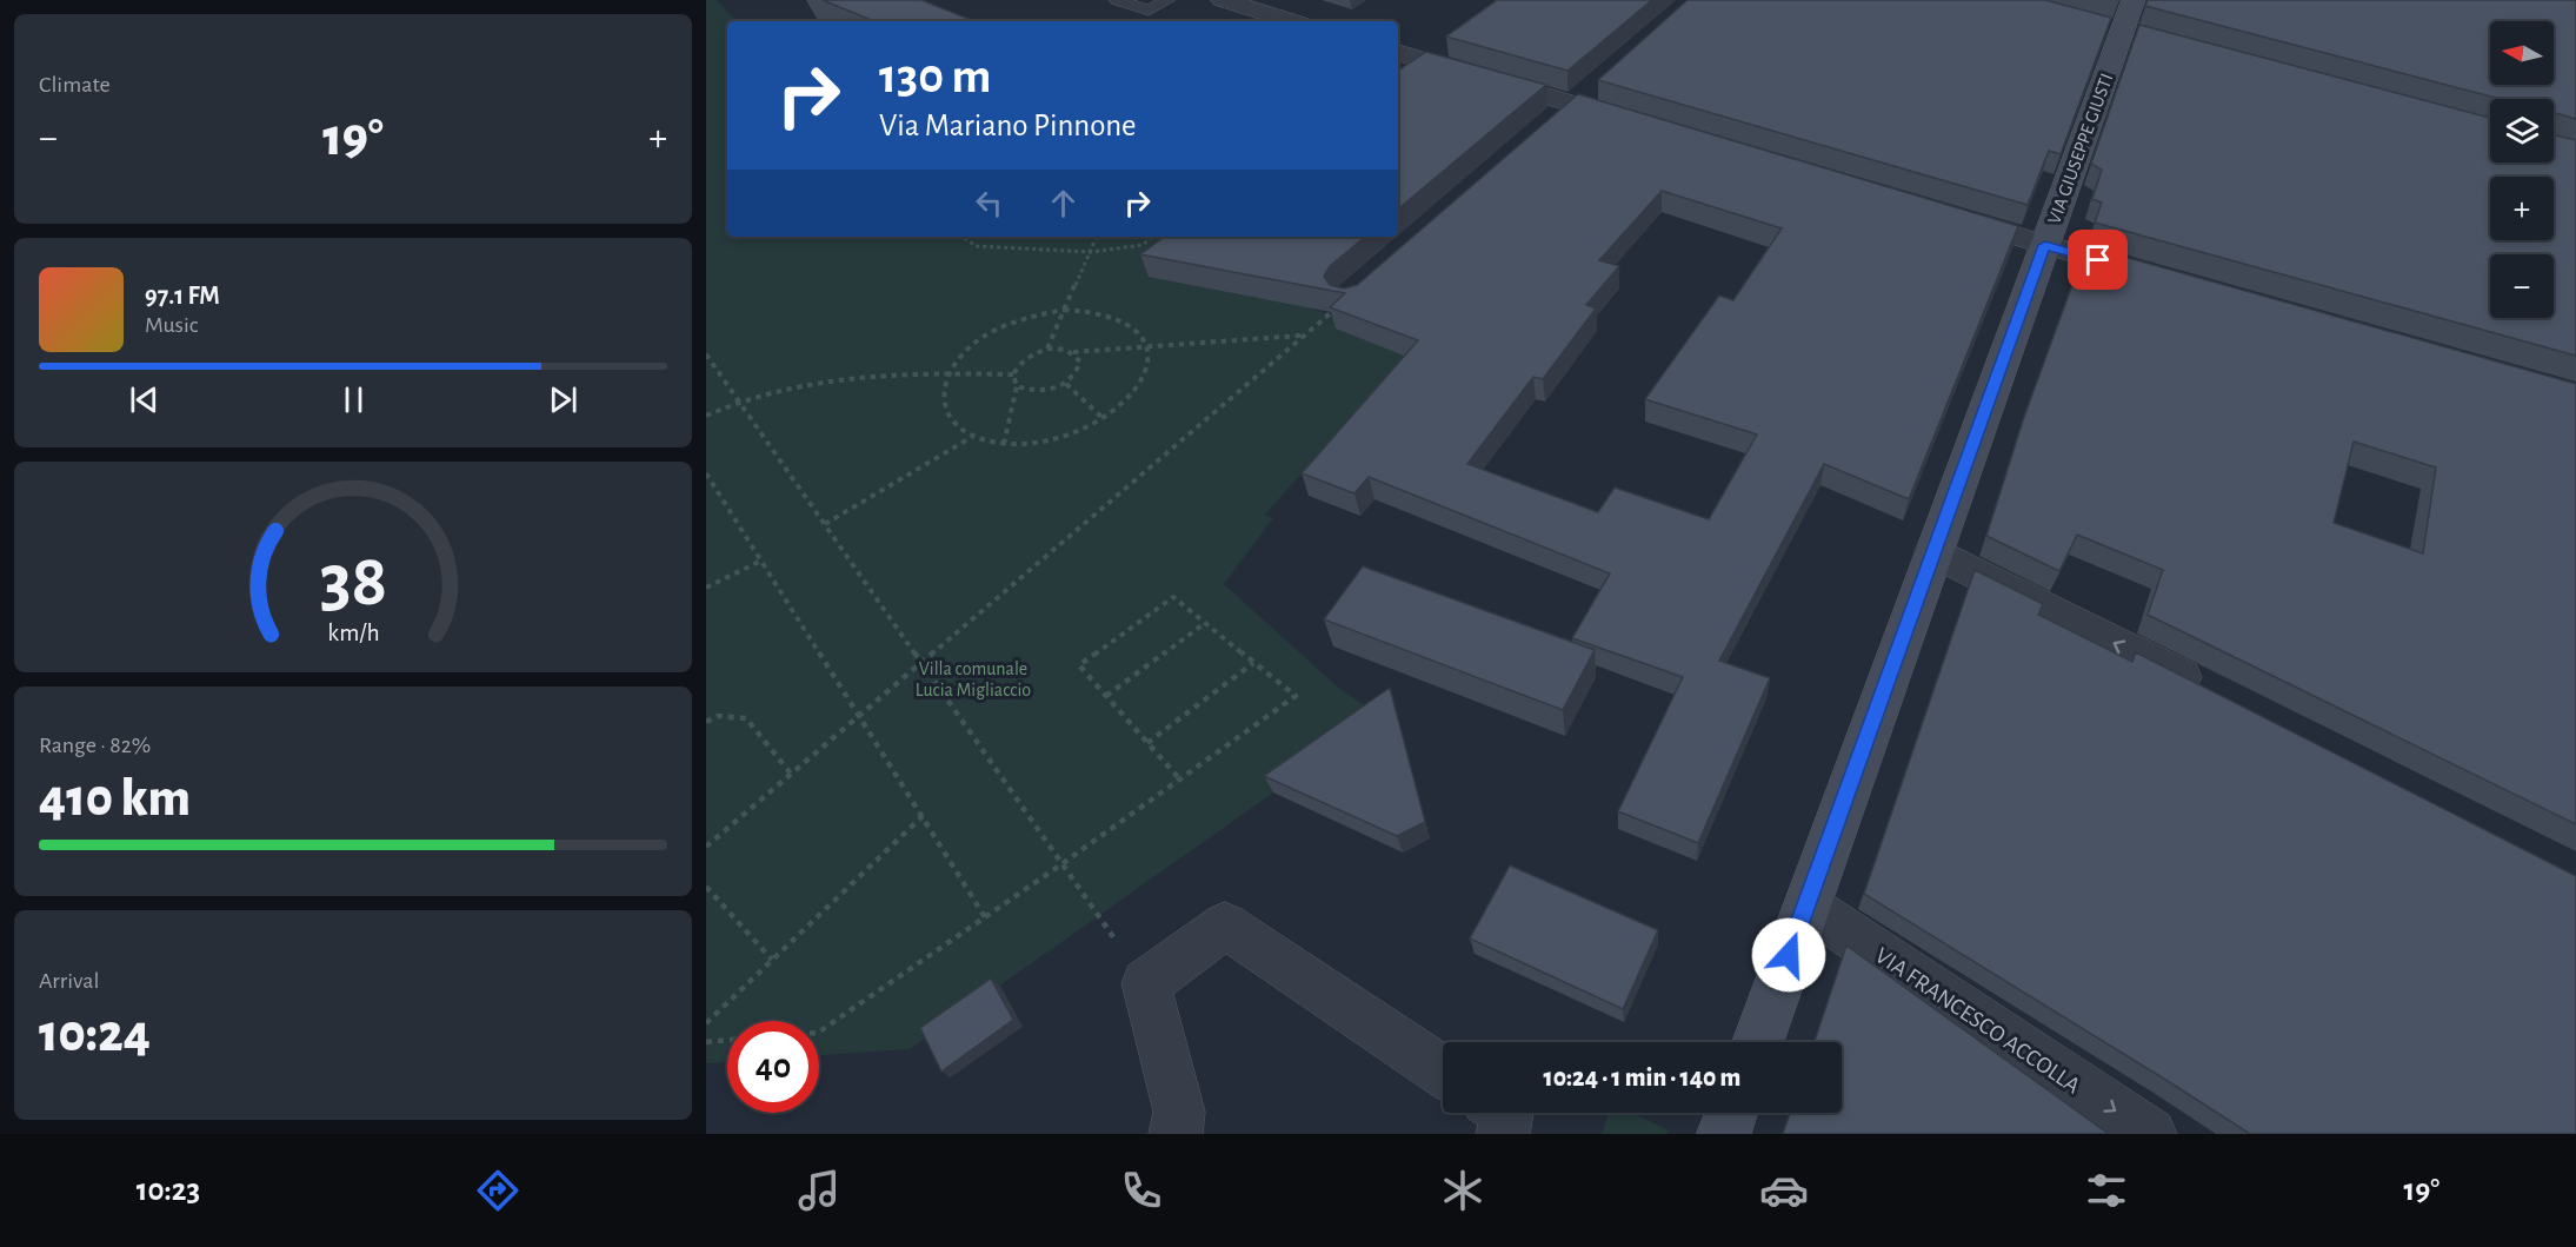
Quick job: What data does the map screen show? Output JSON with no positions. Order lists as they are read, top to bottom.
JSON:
{
  "streets": {
    "street": ["VIA GIUSEPPE GIUSTI", "VIA FRANCESCO ACCOLLA"]
  },
  "crossings": [
    ["VIA GIUSEPPE GIUSTI", "VIA FRANCESCO ACCOLLA"]
  ],
  "one_way": ["VIA FRANCESCO ACCOLLA"],
  "parks": ["Villa comunale Lucia Migliaccio"],
  "north": "left",
  "page": {
    "tile": [
      "Climate",
      ["Range · 82%", "410 km"],
      ["Arrival", "10:24"]
    ],
    "map_buttons": ["+", "−"],
    "turn": ["130 m", "Via Mariano Pinnone"],
    "heat": ["−", "19°", "+"],
    "song": ["97.1 FM", "Music"],
    "limit": "40",
    "trip": "10:24 · 1 min · 140 m",
    "tabs": ["10:23", "19°"],
    "gauge": ["38", "km/h"]
  }
}
